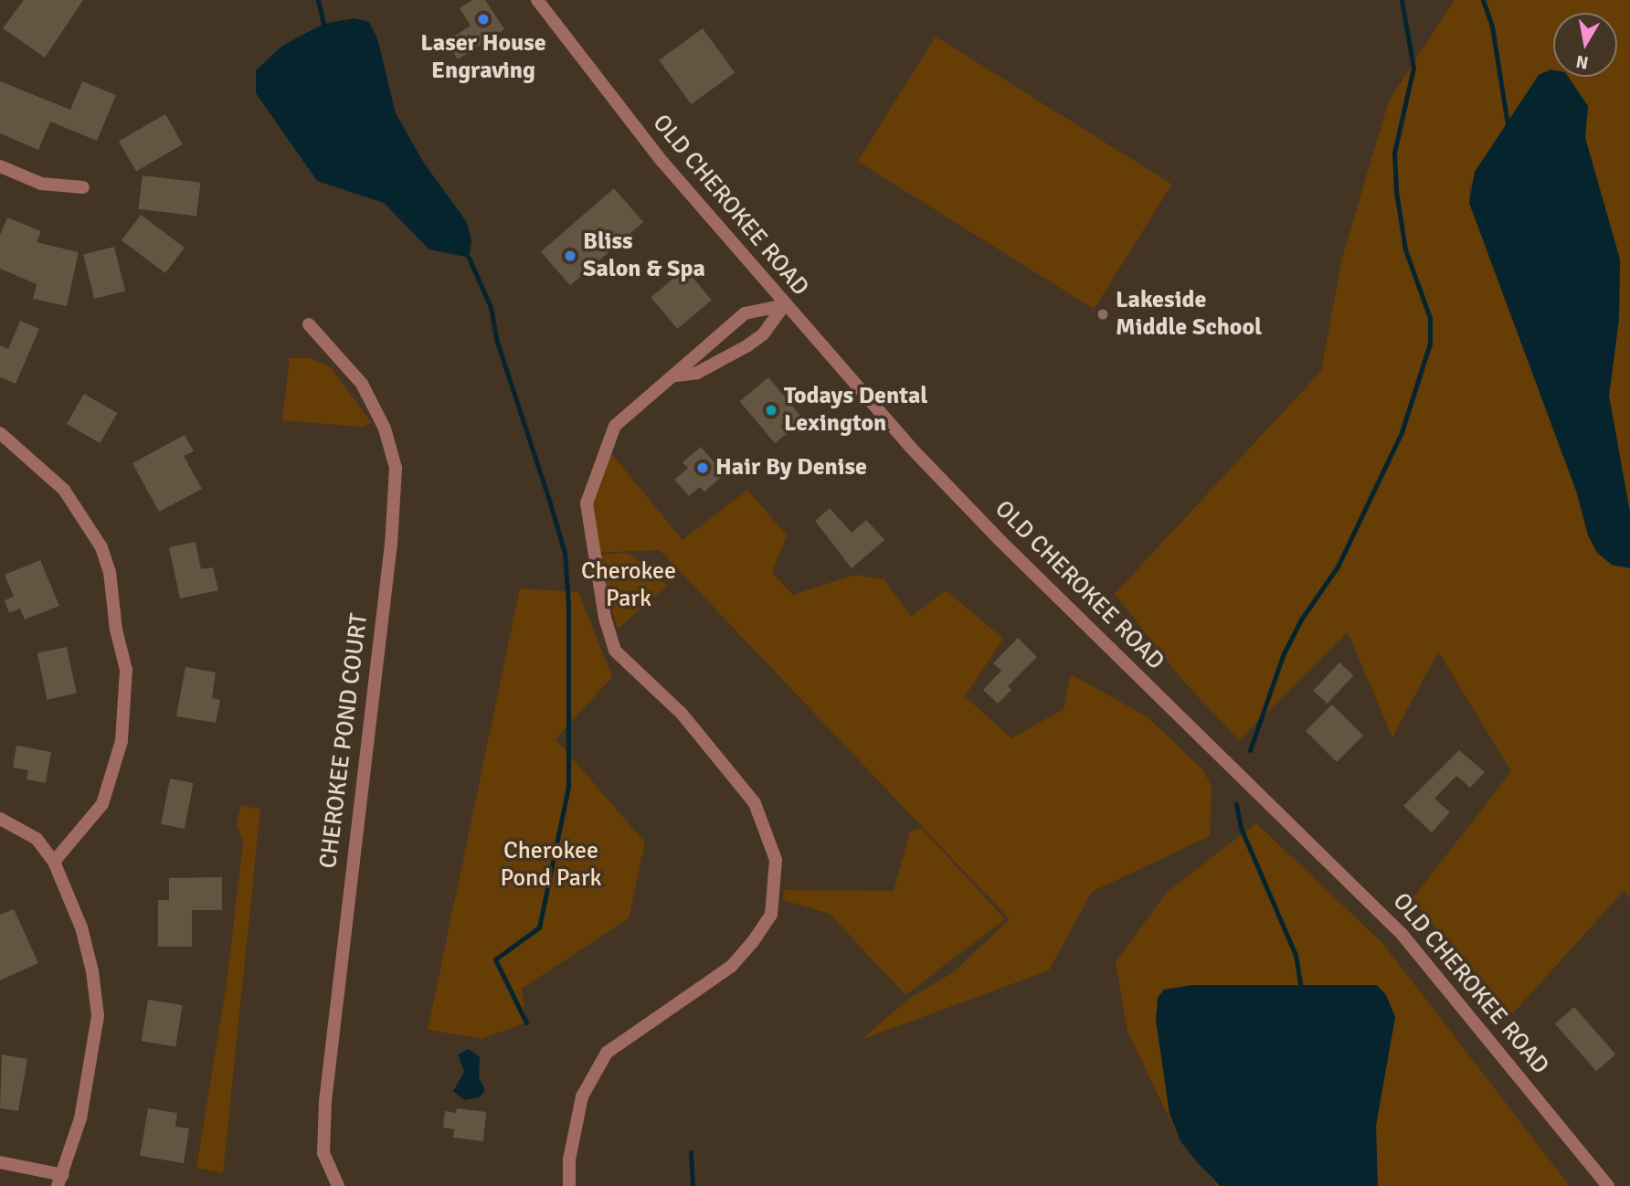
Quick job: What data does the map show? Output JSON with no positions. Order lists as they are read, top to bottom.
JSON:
{
  "streets": {
    "street": ["OLD CHEROKEE ROAD", "CHEROKEE POND COURT"]
  },
  "parks": ["Cherokee Park", "Cherokee Pond Park"],
  "places": [
    "Laser House Engraving",
    "Bliss Salon & Spa",
    "Lakeside Middle School",
    "Todays Dental Lexington",
    "Hair By Denise"
  ],
  "north": "bottom"
}
